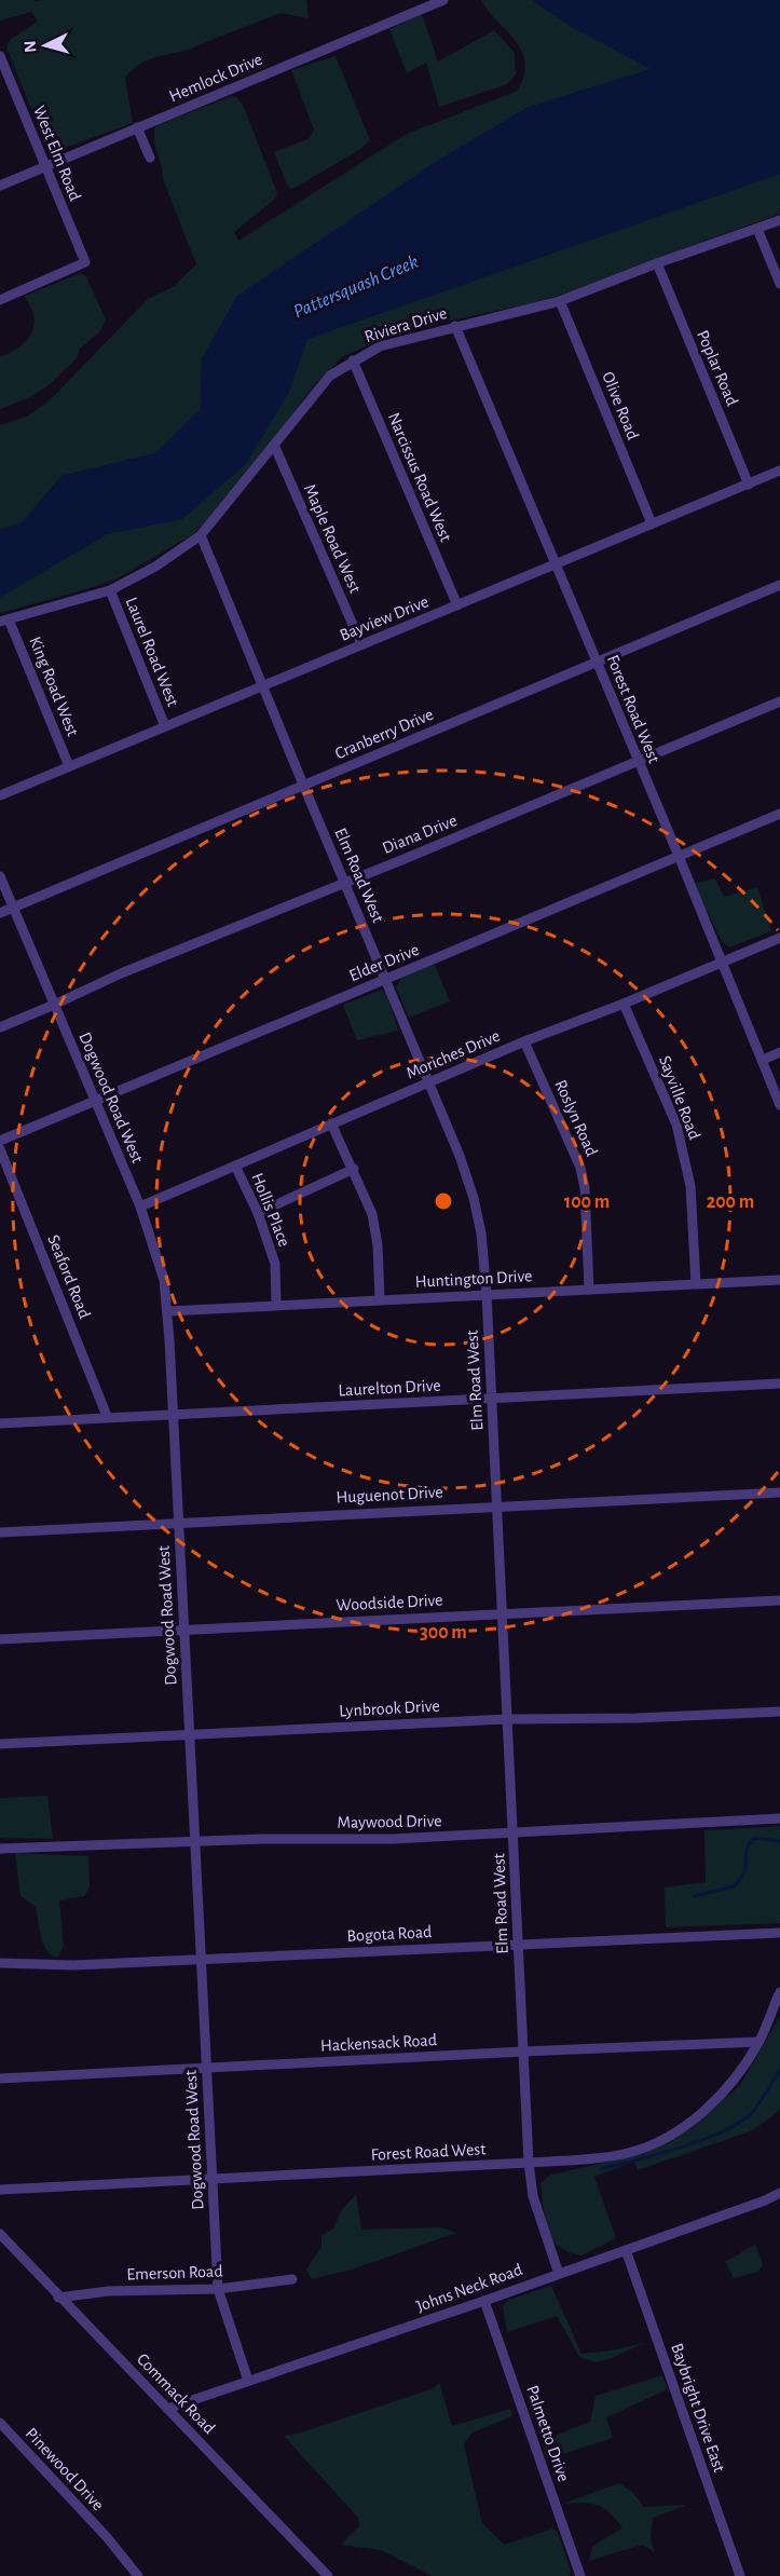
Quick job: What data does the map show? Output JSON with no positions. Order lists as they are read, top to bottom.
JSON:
{
  "streets": {
    "street": [
      "Hemlock Drive",
      "West Elm Road",
      "Riviera Drive",
      "Poplar Road",
      "Olive Road",
      "Narcissus Road West",
      "Maple Road West",
      "Bayview Drive",
      "Laurel Road West",
      "King Road West",
      "Forest Road West",
      "Cranberry Drive",
      "Diana Drive",
      "Elm Road West",
      "Elder Drive",
      "Moriches Drive",
      "Dogwood Road West",
      "Sayville Road",
      "Roslyn Road",
      "Hollis Place",
      "Seaford Road",
      "Huntington Drive",
      "Laurelton Drive",
      "Huguenot Drive",
      "Woodside Drive",
      "Lynbrook Drive",
      "Maywood Drive",
      "Bogota Road",
      "Hackensack Road",
      "Emerson Road",
      "Johns Neck Road",
      "Commack Road",
      "Baybright Drive East",
      "Palmetto Drive",
      "Pinewood Drive"
    ]
  },
  "crossings": [
    ["Hemlock Drive", "West Elm Road"],
    ["Riviera Drive", "Poplar Road"],
    ["Riviera Drive", "Olive Road"],
    ["Riviera Drive", "Narcissus Road West"],
    ["Riviera Drive", "Maple Road West"],
    ["Riviera Drive", "Laurel Road West"],
    ["Riviera Drive", "King Road West"],
    ["Riviera Drive", "Forest Road West"],
    ["Riviera Drive", "Elm Road West"],
    ["Poplar Road", "Bayview Drive"],
    ["Olive Road", "Bayview Drive"],
    ["Narcissus Road West", "Bayview Drive"],
    ["Maple Road West", "Bayview Drive"],
    ["Bayview Drive", "Laurel Road West"],
    ["Bayview Drive", "King Road West"],
    ["Bayview Drive", "Forest Road West"],
    ["Bayview Drive", "Elm Road West"],
    ["Forest Road West", "Cranberry Drive"],
    ["Forest Road West", "Diana Drive"],
    ["Forest Road West", "Elm Road West"],
    ["Forest Road West", "Elder Drive"],
    ["Forest Road West", "Moriches Drive"],
    ["Forest Road West", "Dogwood Road West"],
    ["Forest Road West", "Hackensack Road"],
    ["Cranberry Drive", "Elm Road West"],
    ["Cranberry Drive", "Dogwood Road West"],
    ["Diana Drive", "Elm Road West"],
    ["Diana Drive", "Dogwood Road West"],
    ["Elm Road West", "Elder Drive"],
    ["Elm Road West", "Moriches Drive"],
    ["Elm Road West", "Huntington Drive"],
    ["Elm Road West", "Laurelton Drive"],
    ["Elm Road West", "Huguenot Drive"],
    ["Elm Road West", "Woodside Drive"],
    ["Elm Road West", "Lynbrook Drive"],
    ["Elm Road West", "Maywood Drive"],
    ["Elm Road West", "Bogota Road"],
    ["Elm Road West", "Hackensack Road"],
    ["Elm Road West", "Johns Neck Road"],
    ["Elder Drive", "Dogwood Road West"],
    ["Moriches Drive", "Dogwood Road West"],
    ["Moriches Drive", "Sayville Road"],
    ["Moriches Drive", "Roslyn Road"],
    ["Moriches Drive", "Hollis Place"],
    ["Dogwood Road West", "Huntington Drive"],
    ["Dogwood Road West", "Laurelton Drive"],
    ["Dogwood Road West", "Huguenot Drive"],
    ["Dogwood Road West", "Woodside Drive"],
    ["Dogwood Road West", "Lynbrook Drive"],
    ["Dogwood Road West", "Maywood Drive"],
    ["Dogwood Road West", "Bogota Road"],
    ["Dogwood Road West", "Hackensack Road"],
    ["Dogwood Road West", "Emerson Road"],
    ["Dogwood Road West", "Johns Neck Road"],
    ["Sayville Road", "Huntington Drive"],
    ["Roslyn Road", "Huntington Drive"],
    ["Hollis Place", "Huntington Drive"],
    ["Seaford Road", "Laurelton Drive"],
    ["Emerson Road", "Commack Road"],
    ["Johns Neck Road", "Commack Road"],
    ["Johns Neck Road", "Baybright Drive East"],
    ["Johns Neck Road", "Palmetto Drive"]
  ],
  "water": ["Pattersquash Creek"],
  "north": "left",
  "rings": ["100 m", "200 m", "300 m"]
}
